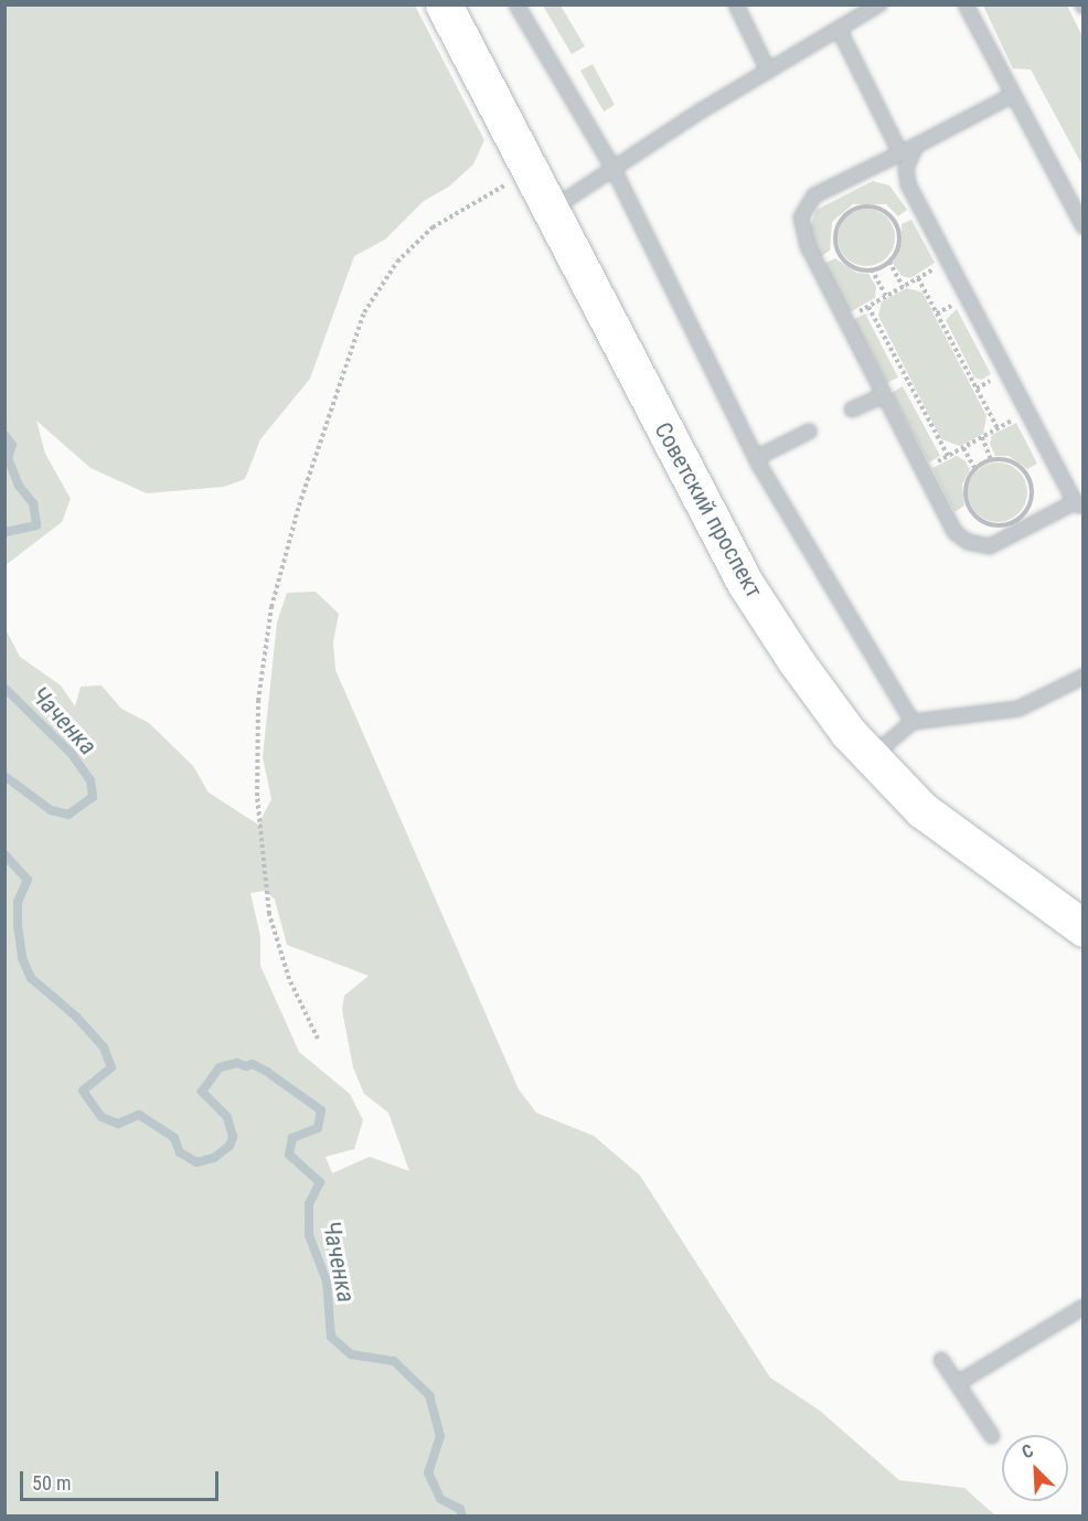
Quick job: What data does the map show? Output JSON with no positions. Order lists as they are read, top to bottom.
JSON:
{
  "streets": {
    "street": ["Советский проспект"]
  },
  "water": ["Чаченка"],
  "scale_bar": "50 m",
  "north": "top left"
}
